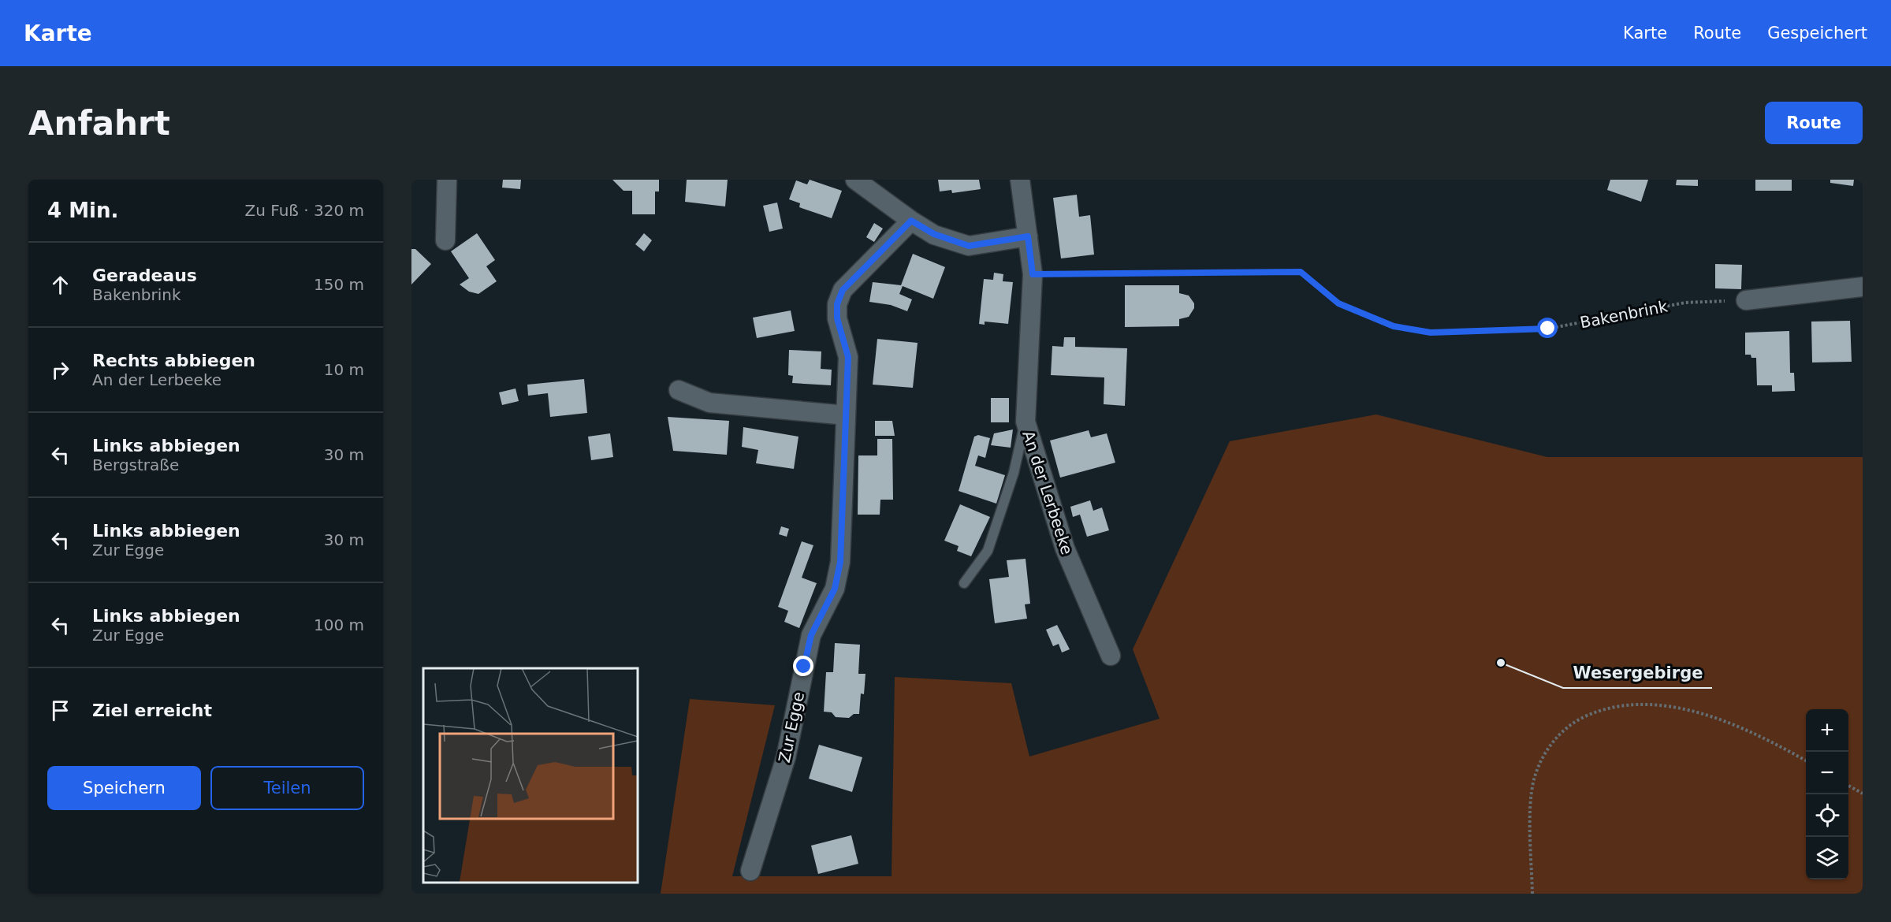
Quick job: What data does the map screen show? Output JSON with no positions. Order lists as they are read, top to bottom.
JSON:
{
  "streets": {
    "street": ["An der Lerbeeke", "Zur Egge"],
    "path": ["Bakenbrink"]
  },
  "crossings": [
    ["Bakenbrink", "An der Lerbeeke"]
  ],
  "places": ["Wesergebirge"],
  "page": {
    "header": "Karte",
    "nav": ["Karte", "Route", "Gespeichert"],
    "buttons": [
      "Route",
      ["Speichern", "Teilen"]
    ],
    "title": "Anfahrt",
    "heading": ["4 Min.", "Zu Fuß · 320 m"],
    "list": [
      ["Geradeaus", "Bakenbrink", "150 m"],
      ["Rechts abbiegen", "An der Lerbeeke", "10 m"],
      ["Links abbiegen", "Bergstraße", "30 m"],
      ["Links abbiegen", "Zur Egge", "30 m"],
      ["Links abbiegen", "Zur Egge", "100 m"],
      "Ziel erreicht"
    ],
    "map_buttons": ["+", "−"]
  }
}
